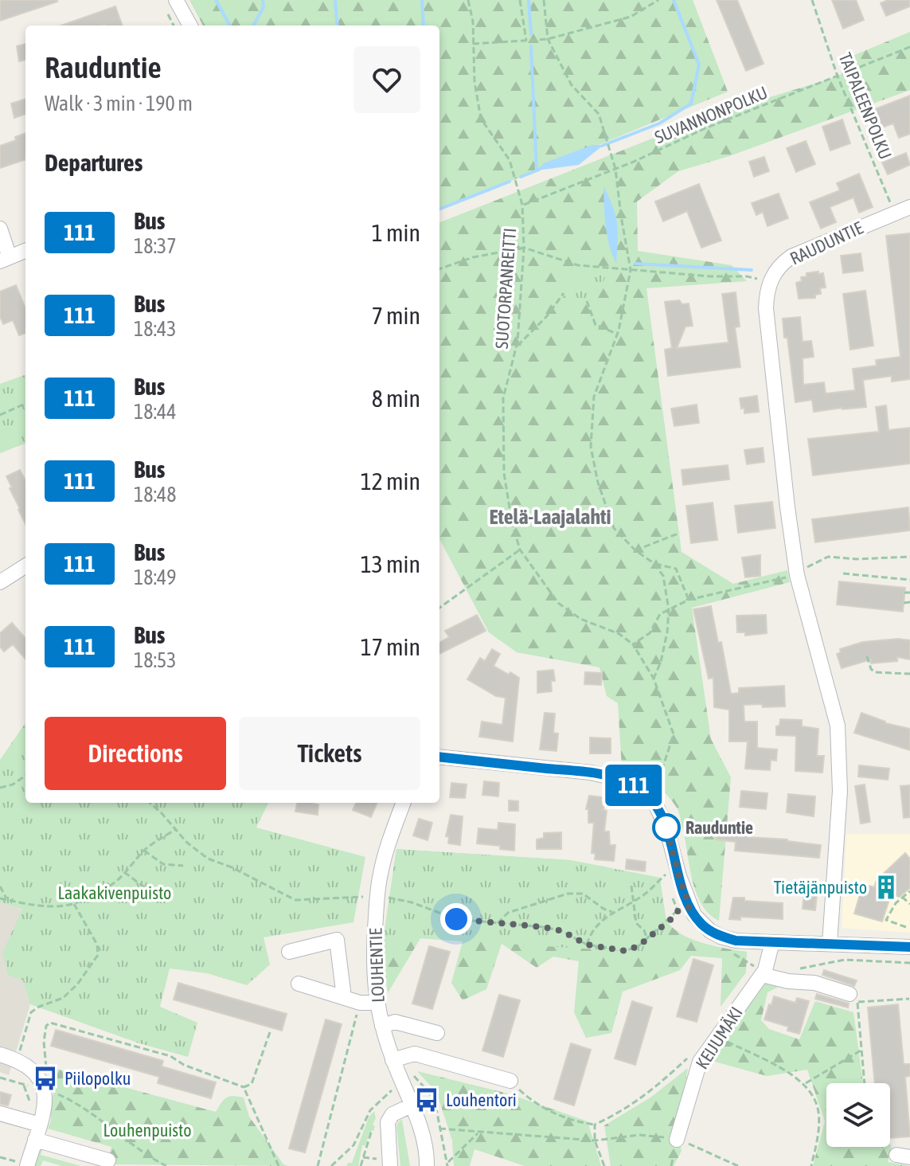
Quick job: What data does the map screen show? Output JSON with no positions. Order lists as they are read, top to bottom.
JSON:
{
  "streets": {
    "street": ["RAUDUNTIE", "LOUHENTIE", "KEIJUMÄKI"],
    "path": ["TAIPALEENPOLKU", "SUVANNONPOLKU", "SUOTORPANREITTI"]
  },
  "crossings": [
    ["TAIPALEENPOLKU", "SUVANNONPOLKU"],
    ["TAIPALEENPOLKU", "RAUDUNTIE"],
    ["SUVANNONPOLKU", "SUOTORPANREITTI"]
  ],
  "districts": ["Etelä-Laajalahti"],
  "parks": ["Laakakivenpuisto", "Louhenpuisto"],
  "places": {
    "other": ["Rauduntie"],
    "building": ["Tietäjänpuisto"],
    "bus stop": ["Piilopolku", "Louhentori"]
  },
  "lines": ["bus line 111"],
  "page": {
    "on_map": "111",
    "heading": [
      ["Rauduntie", "Walk · 3 min · 190 m"],
      "Departures"
    ],
    "list": [
      {
        "mark": "111",
        "name": "Bus",
        "note": "18:37",
        "value": "1 min"
      },
      {
        "mark": "111",
        "name": "Bus",
        "note": "18:43",
        "value": "7 min"
      },
      {
        "mark": "111",
        "name": "Bus",
        "note": "18:44",
        "value": "8 min"
      },
      {
        "mark": "111",
        "name": "Bus",
        "note": "18:48",
        "value": "12 min"
      },
      {
        "mark": "111",
        "name": "Bus",
        "note": "18:49",
        "value": "13 min"
      },
      {
        "mark": "111",
        "name": "Bus",
        "note": "18:53",
        "value": "17 min"
      }
    ],
    "buttons": ["Directions", "Tickets"]
  }
}
